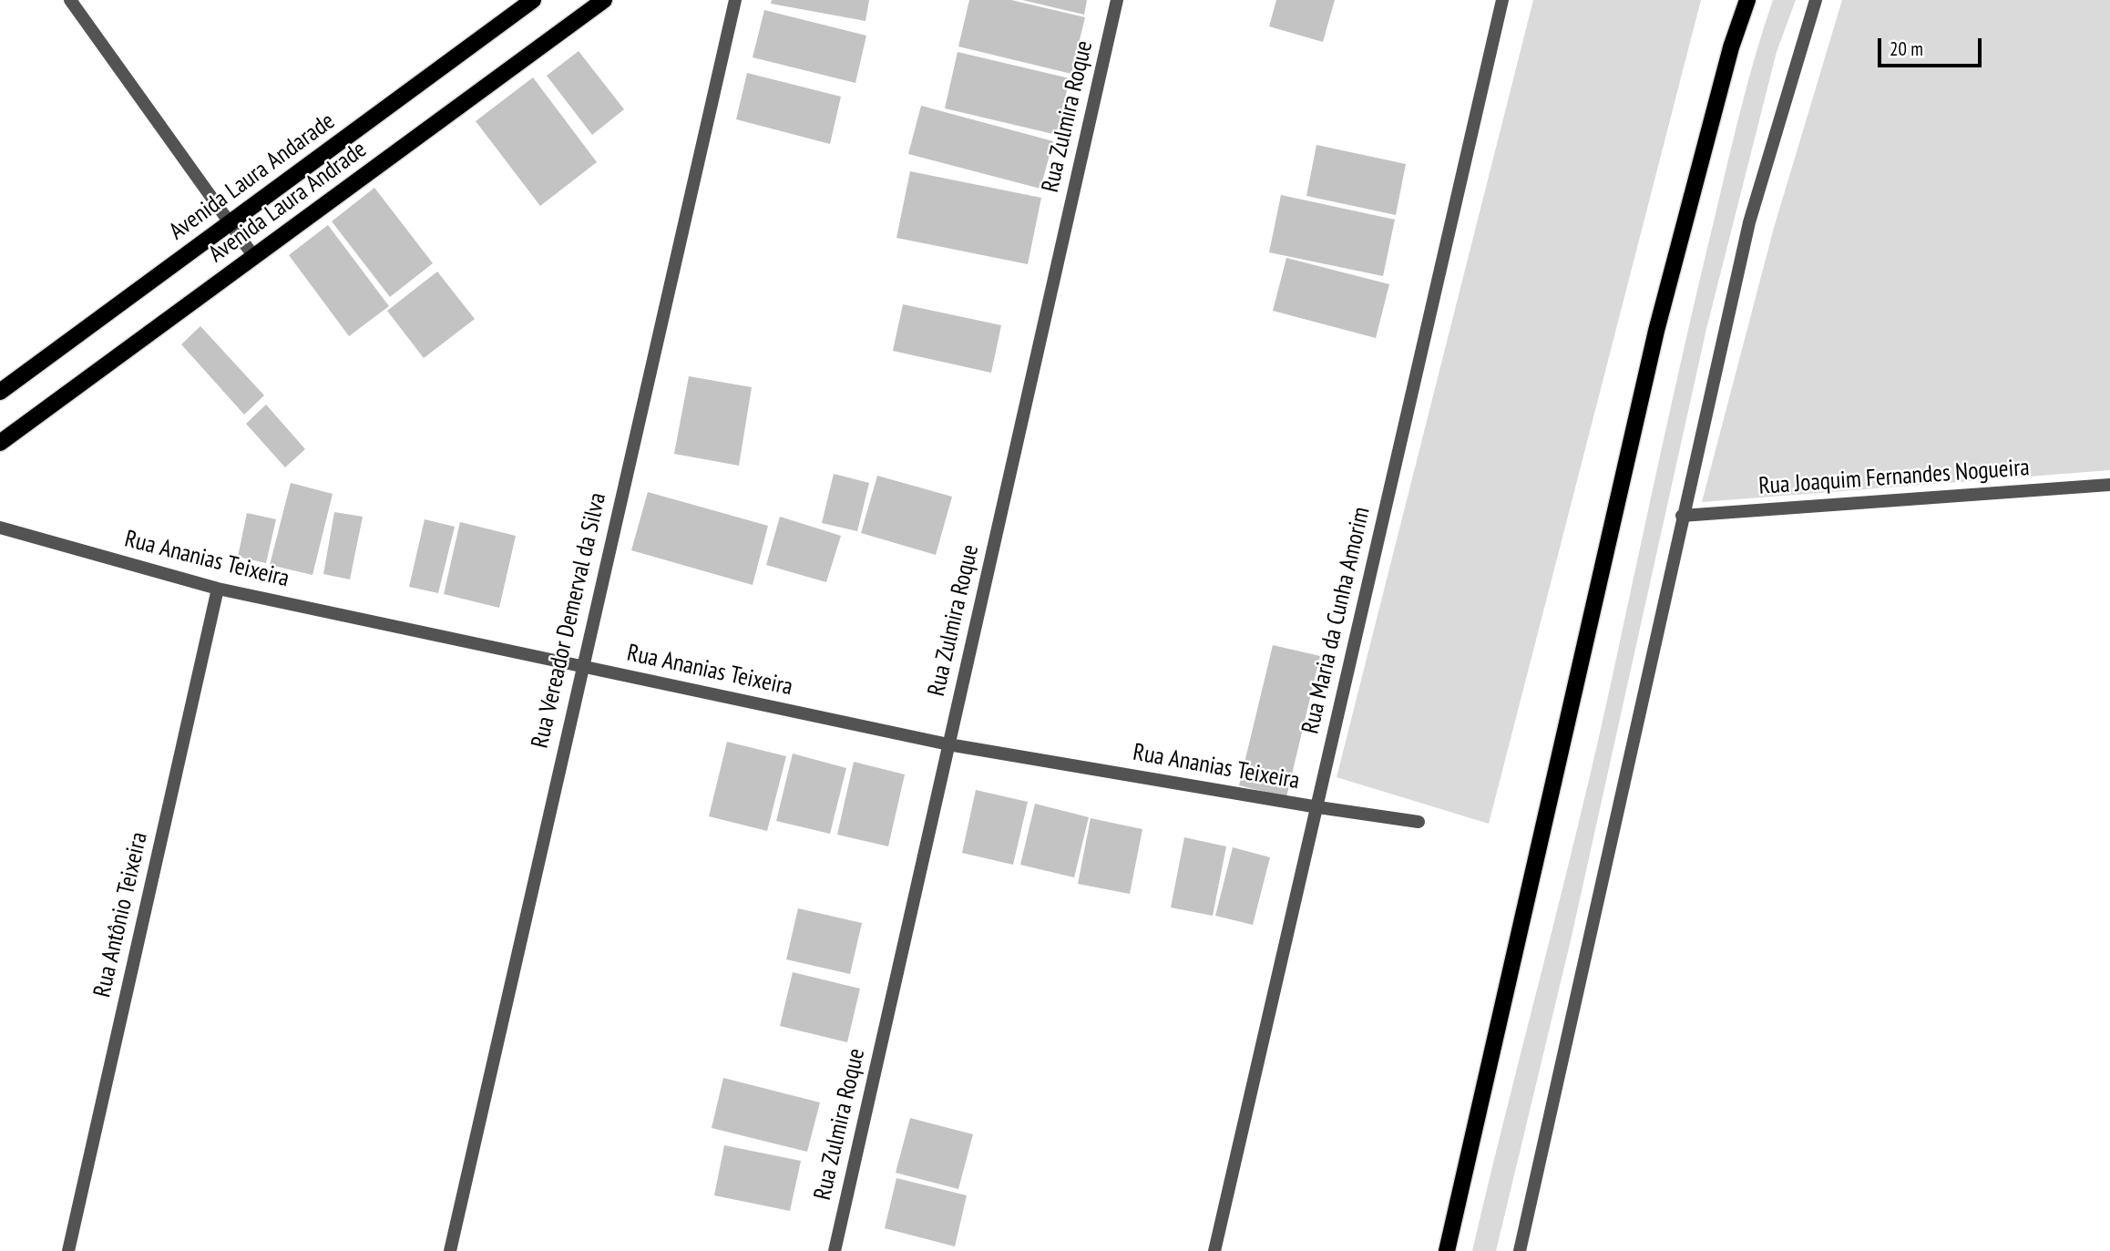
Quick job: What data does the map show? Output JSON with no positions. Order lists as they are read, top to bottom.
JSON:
{
  "streets": {
    "main road": ["Avenida Laura Andarade", "Avenida Laura Andrade"],
    "street": [
      "Rua Zulmira Roque",
      "Rua Joaquim Fernandes Nogueira",
      "Rua Ananias Teixeira",
      "Rua Vereador Demerval da Silva",
      "Rua Maria da Cunha Amorim",
      "Rua Antônio Teixeira"
    ]
  },
  "crossings": [
    ["Rua Zulmira Roque", "Rua Ananias Teixeira"],
    ["Rua Ananias Teixeira", "Rua Vereador Demerval da Silva"],
    ["Rua Ananias Teixeira", "Rua Maria da Cunha Amorim"],
    ["Rua Ananias Teixeira", "Rua Antônio Teixeira"]
  ],
  "scale_bar": "20 m"
}
